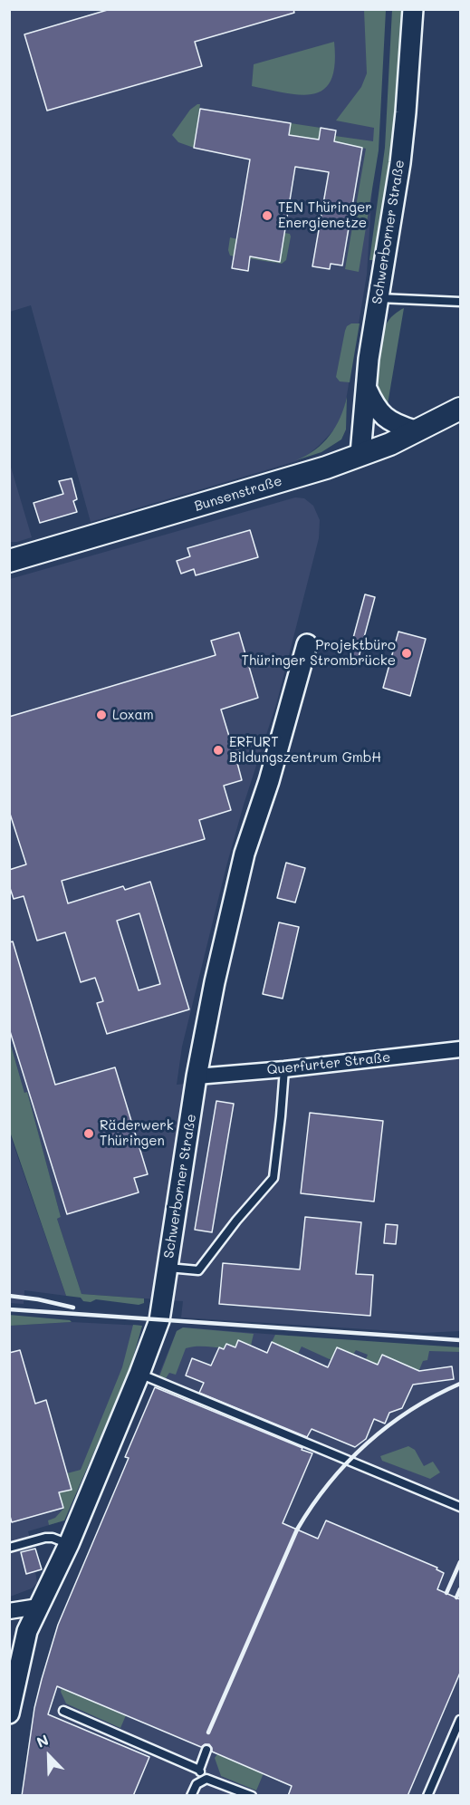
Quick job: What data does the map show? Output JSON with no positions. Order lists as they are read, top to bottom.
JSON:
{
  "streets": {
    "main road": ["Bunsenstraße"],
    "street": ["Schwerborner Straße", "Querfurter Straße"]
  },
  "crossings": [
    ["Schwerborner Straße", "Bunsenstraße"],
    ["Schwerborner Straße", "Querfurter Straße"]
  ],
  "places": [
    "TEN Thüringer Energienetze",
    "Projektbüro Thüringer Strombrücke",
    "Loxam",
    "ERFURT Bildungszentrum GmbH",
    "Räderwerk Thüringen"
  ],
  "north": "top left"
}
